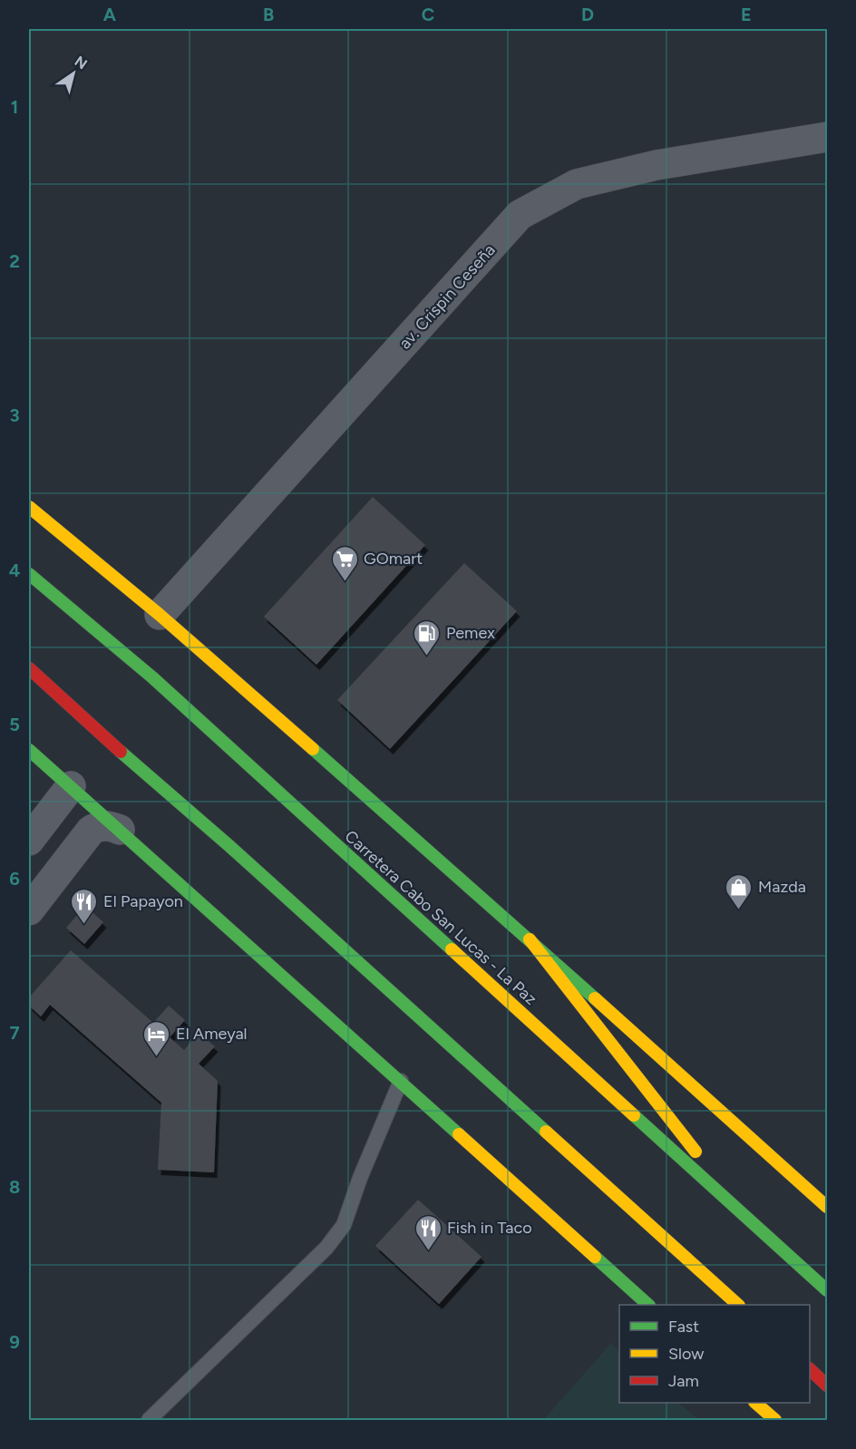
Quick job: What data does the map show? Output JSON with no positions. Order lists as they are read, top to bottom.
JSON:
{
  "streets": {
    "main road": ["Carretera Cabo San Lucas - La Paz"],
    "street": ["av. Crispin Ceseña"]
  },
  "places": {
    "supermarket": ["GOmart"],
    "fuel station": ["Pemex"],
    "shop": ["Mazda"],
    "restaurant": ["El Papayon", "Fish in Taco"],
    "hotel": ["El Ameyal"]
  },
  "legend": ["Fast", "Slow", "Jam"],
  "north": "top right",
  "grid": {
    "columns": [
      "A",
      "B",
      "C",
      "D",
      "E"
    ],
    "rows": [
      "1",
      "2",
      "3",
      "4",
      "5",
      "6",
      "7",
      "8",
      "9"
    ]
  }
}
